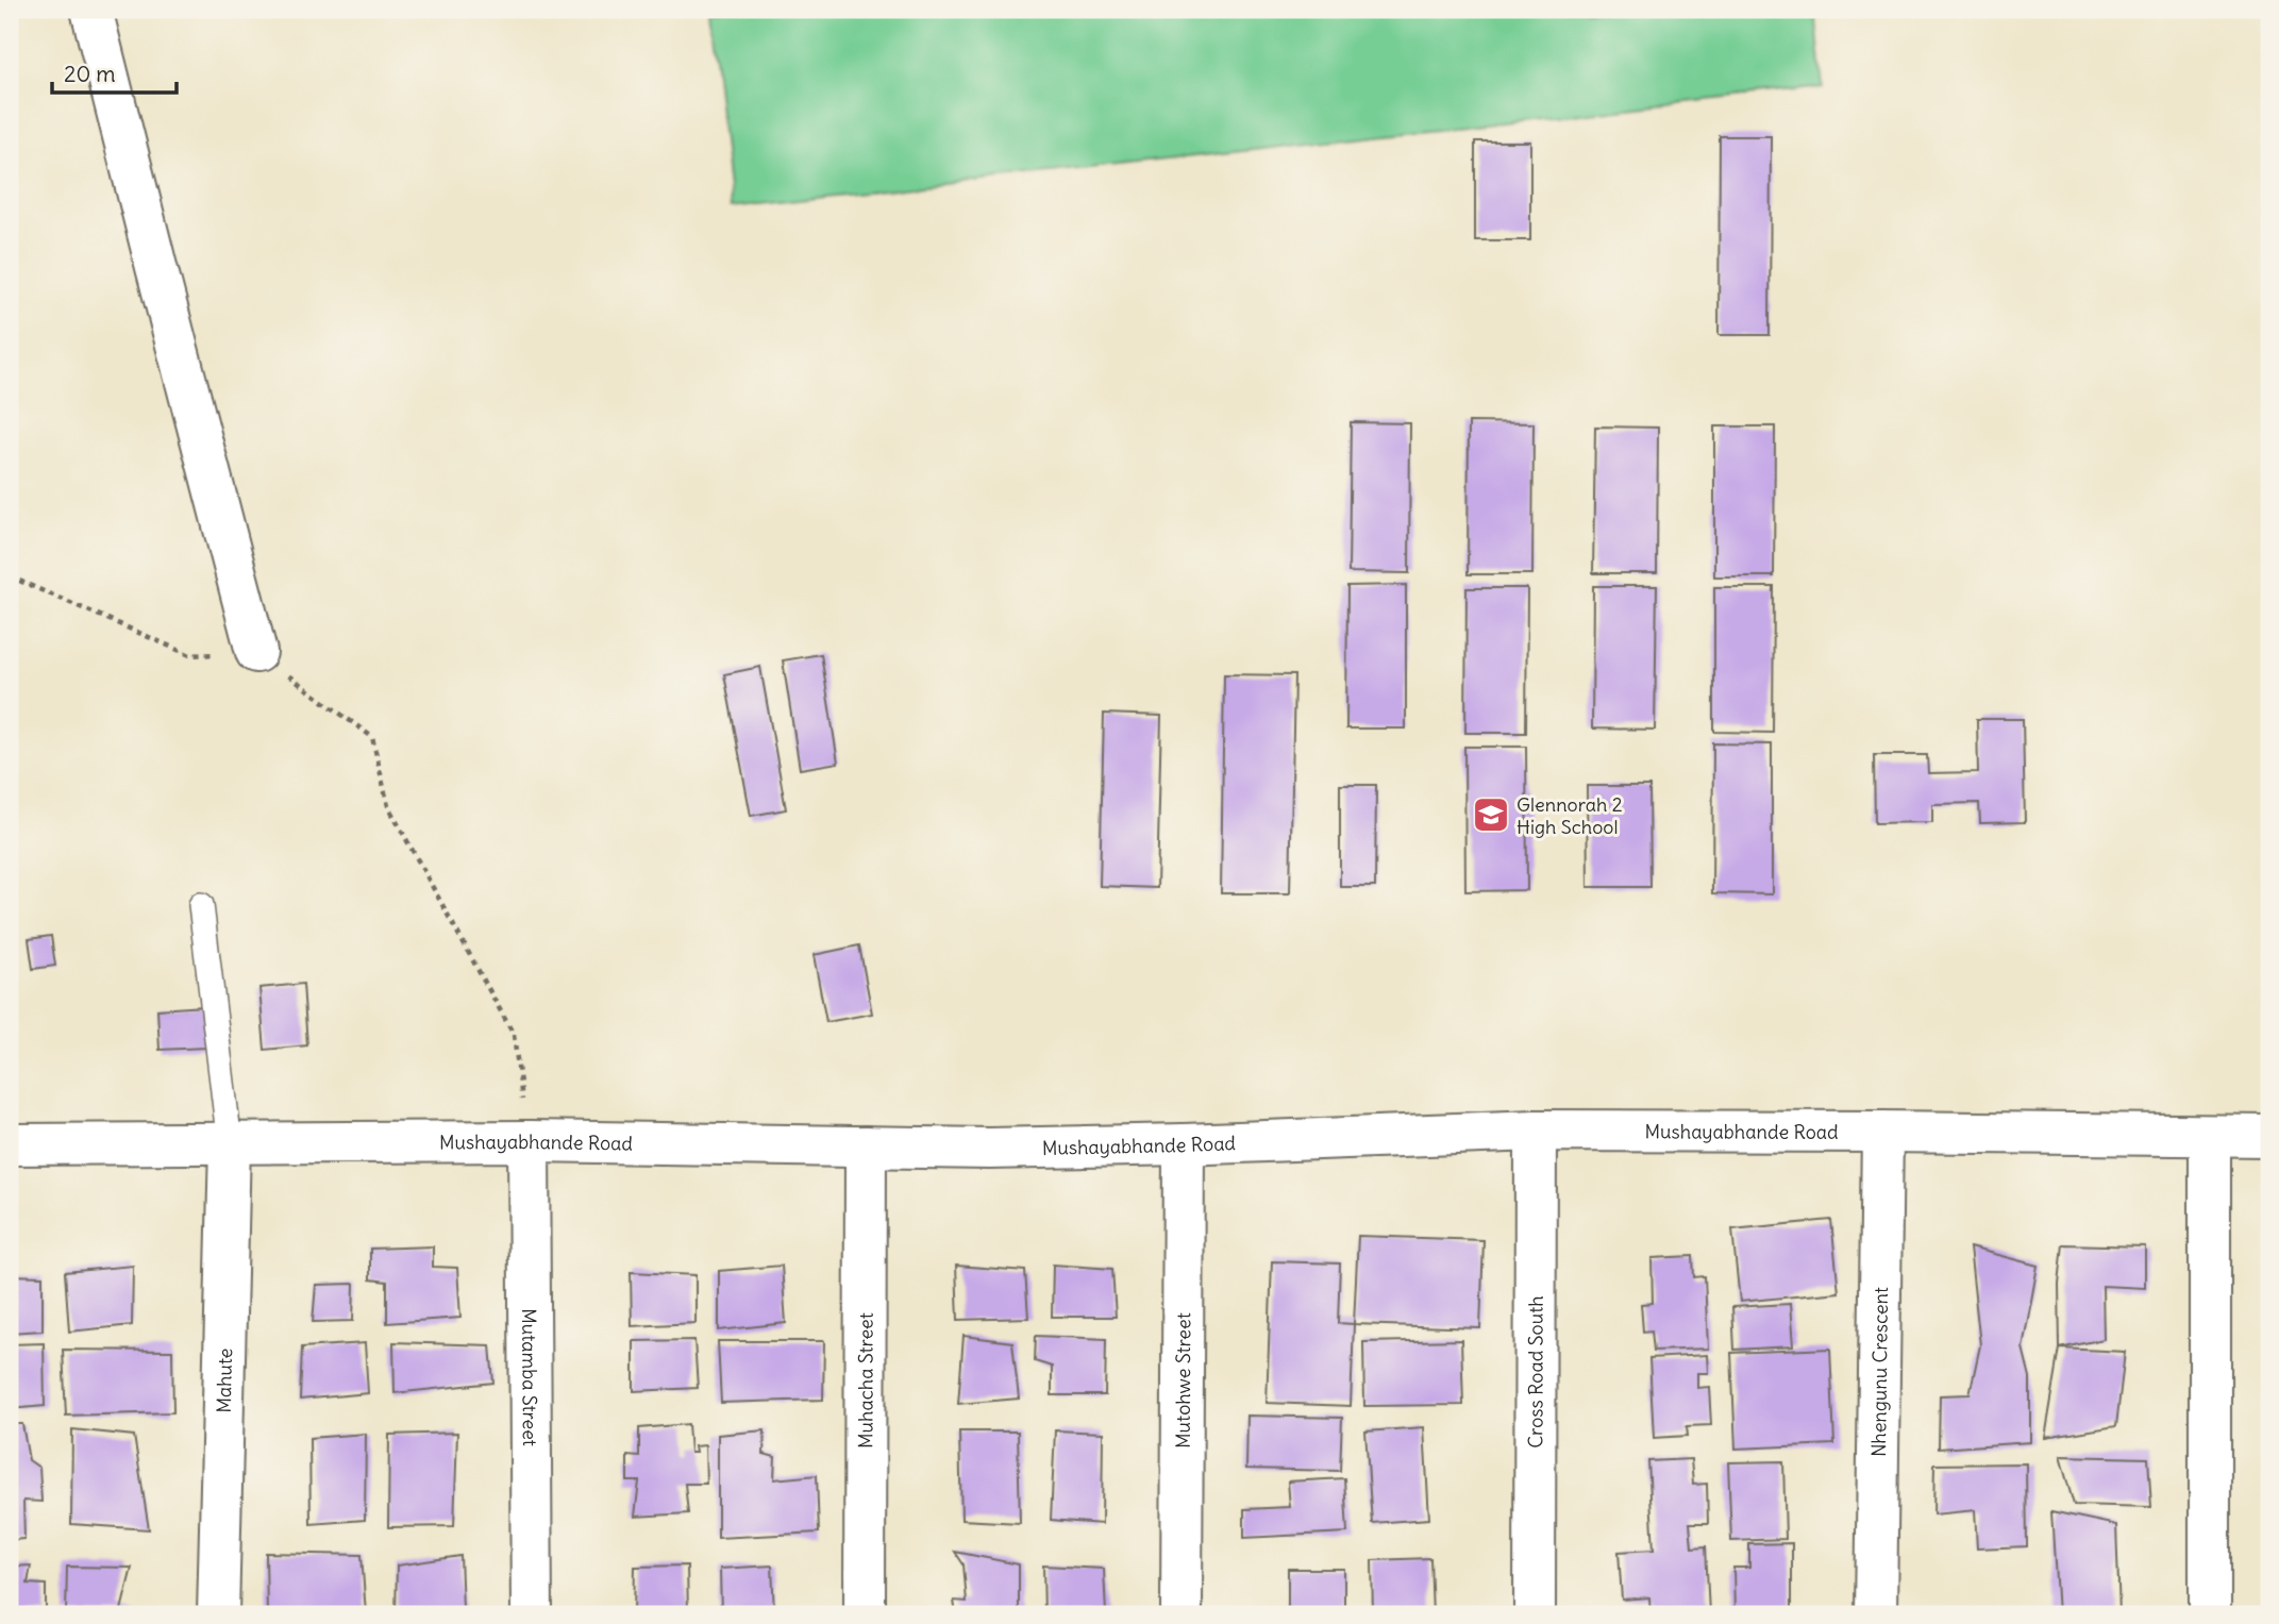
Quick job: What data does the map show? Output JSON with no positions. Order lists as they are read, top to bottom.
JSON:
{
  "streets": {
    "street": [
      "Mushayabhande Road",
      "Cross Road South",
      "Nhengunu Crescent",
      "Mutamba Street",
      "Mahute",
      "Mutohwe Street",
      "Muhacha Street"
    ]
  },
  "crossings": [
    ["Mushayabhande Road", "Cross Road South"],
    ["Mushayabhande Road", "Nhengunu Crescent"],
    ["Mushayabhande Road", "Mutamba Street"],
    ["Mushayabhande Road", "Mahute"],
    ["Mushayabhande Road", "Mutohwe Street"],
    ["Mushayabhande Road", "Muhacha Street"]
  ],
  "places": {
    "school or university": ["Glennorah 2 High School"]
  },
  "scale_bar": "20 m"
}
